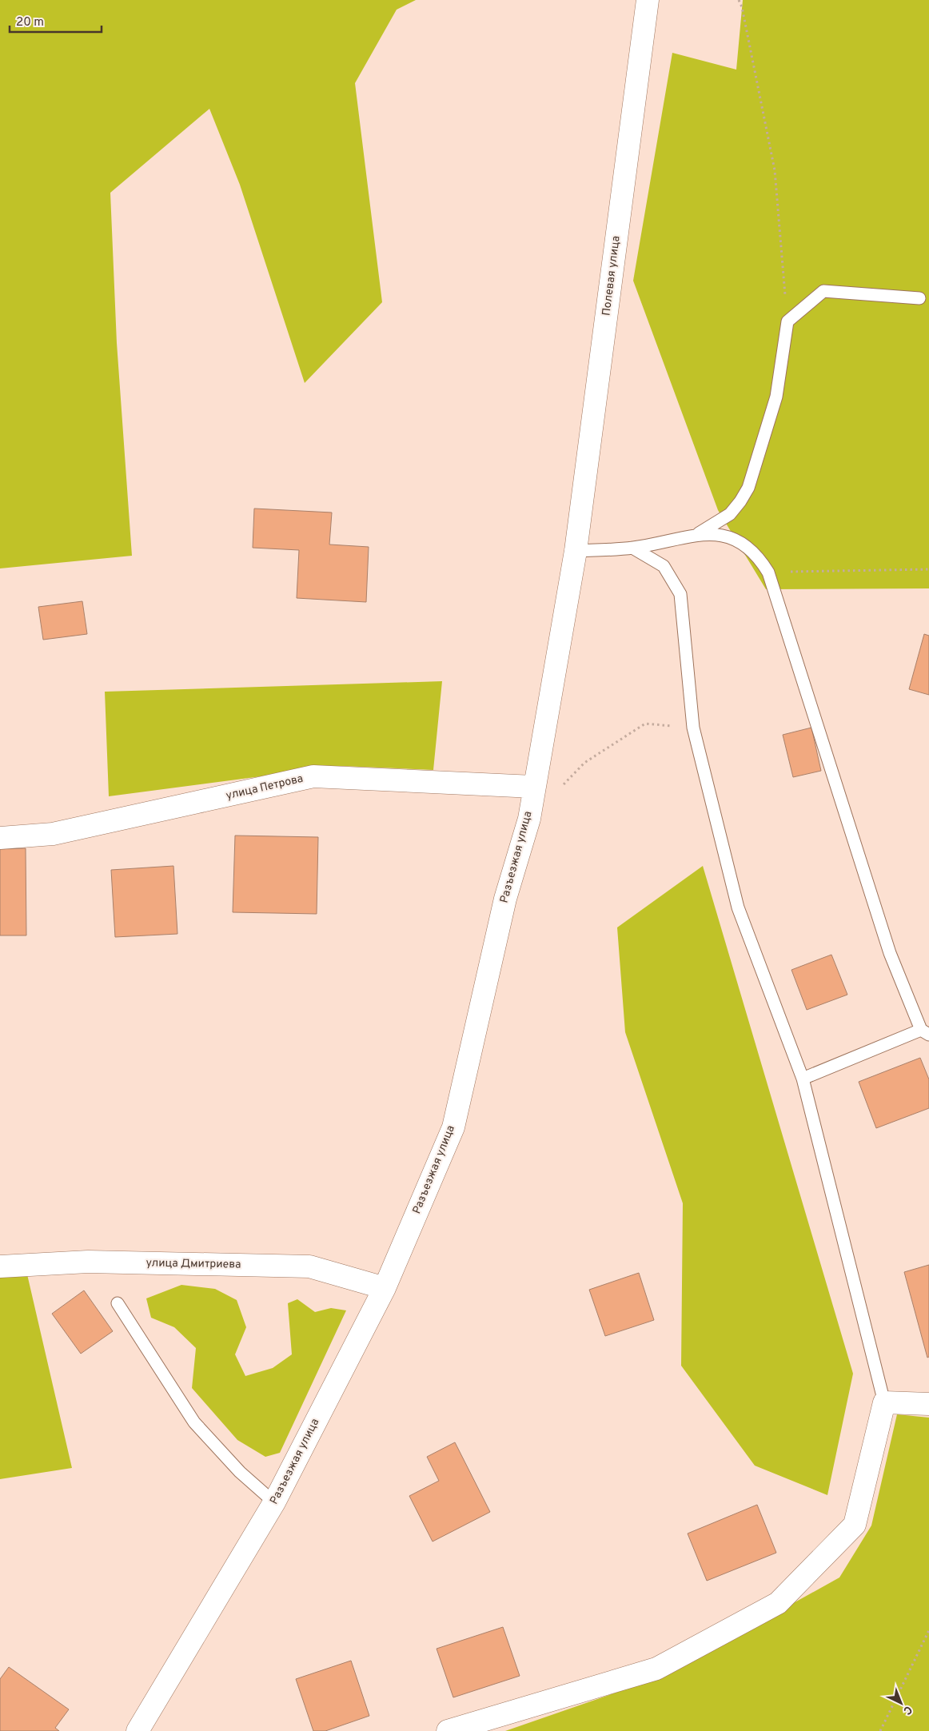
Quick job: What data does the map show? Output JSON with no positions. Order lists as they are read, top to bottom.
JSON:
{
  "streets": {
    "street": [
      "Полевая улица",
      "улица Петрова",
      "Разъезжая улица",
      "улица Дмитриева"
    ]
  },
  "crossings": [
    ["Полевая улица", "Разъезжая улица"],
    ["улица Петрова", "Разъезжая улица"],
    ["Разъезжая улица", "улица Дмитриева"]
  ],
  "scale_bar": "20 m",
  "north": "bottom right"
}
